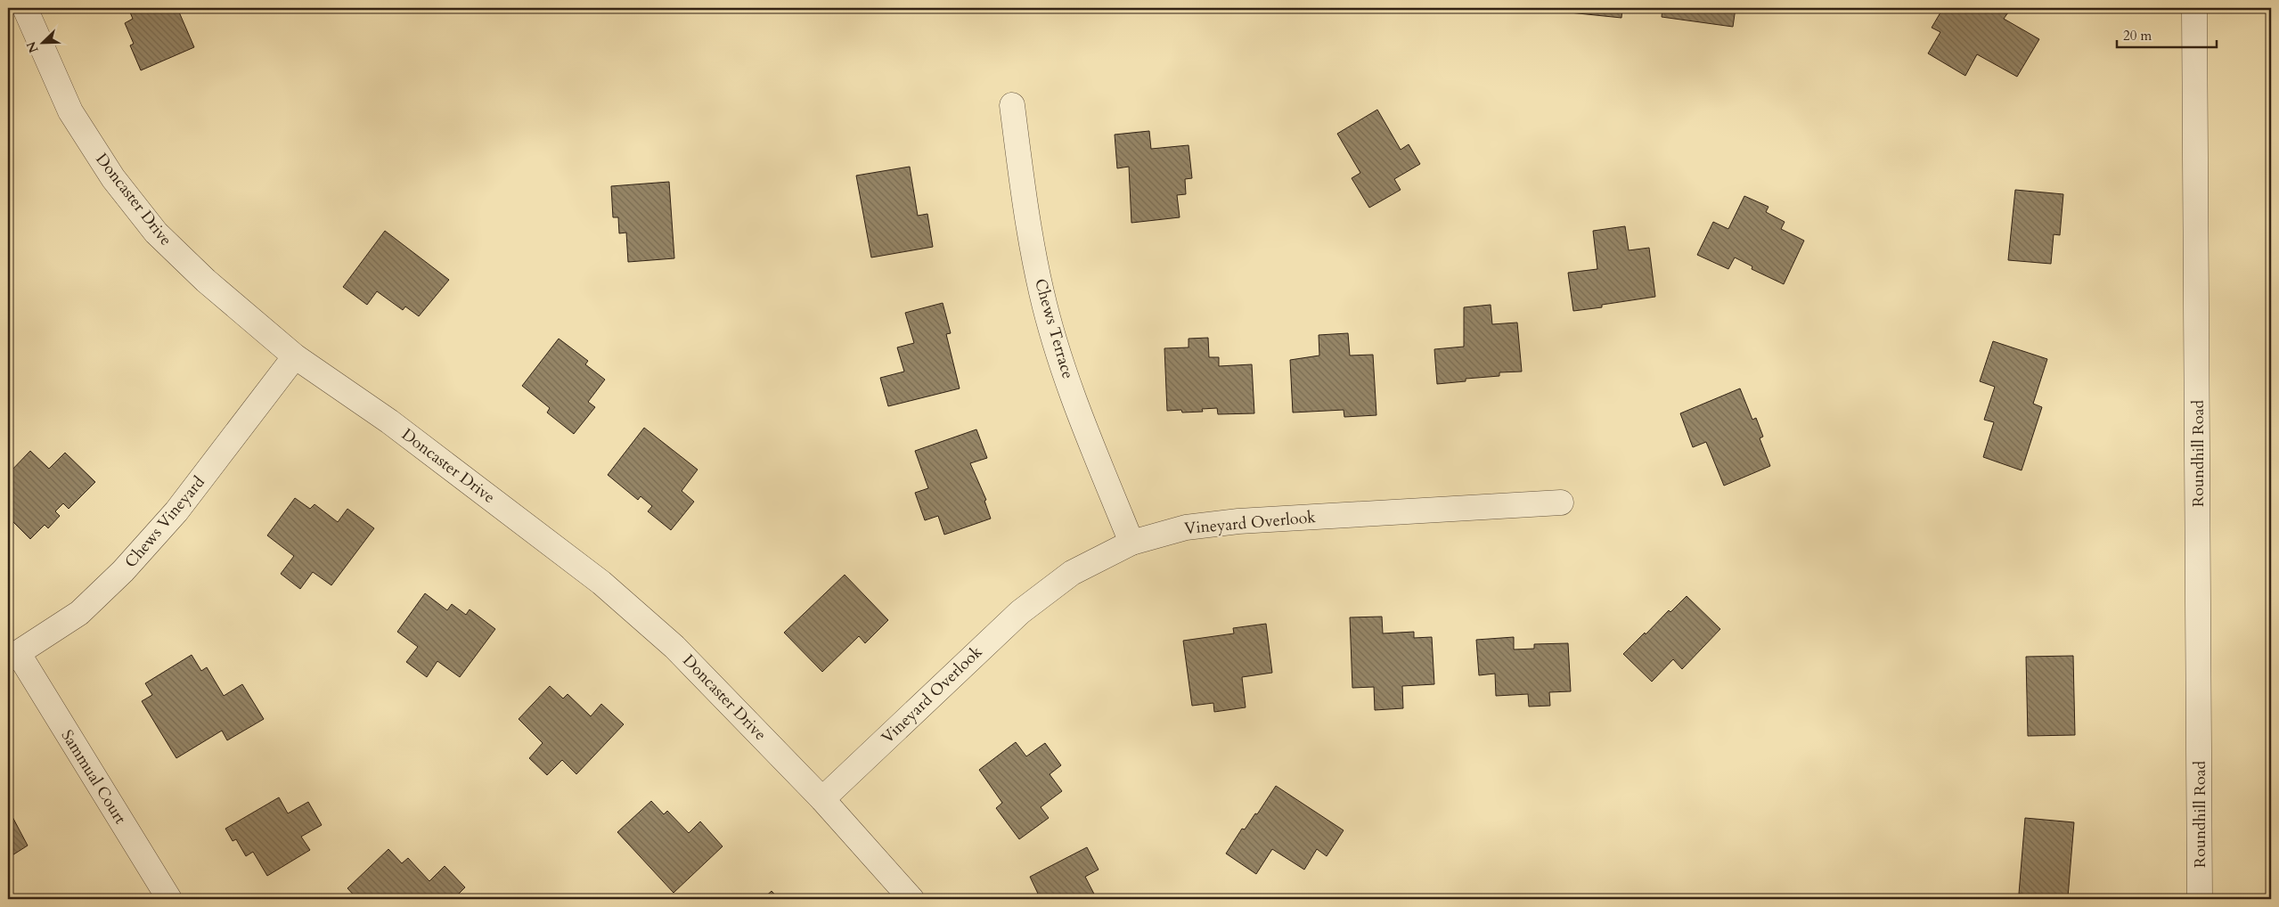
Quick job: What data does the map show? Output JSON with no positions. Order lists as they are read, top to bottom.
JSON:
{
  "streets": {
    "street": [
      "Doncaster Drive",
      "Chews Terrace",
      "Roundhill Road",
      "Chews Vineyard",
      "Vineyard Overlook",
      "Sammual Court"
    ]
  },
  "crossings": [
    ["Doncaster Drive", "Chews Vineyard"],
    ["Doncaster Drive", "Vineyard Overlook"],
    ["Chews Terrace", "Vineyard Overlook"],
    ["Chews Vineyard", "Sammual Court"]
  ],
  "scale_bar": "20 m",
  "north": "bottom left"
}
